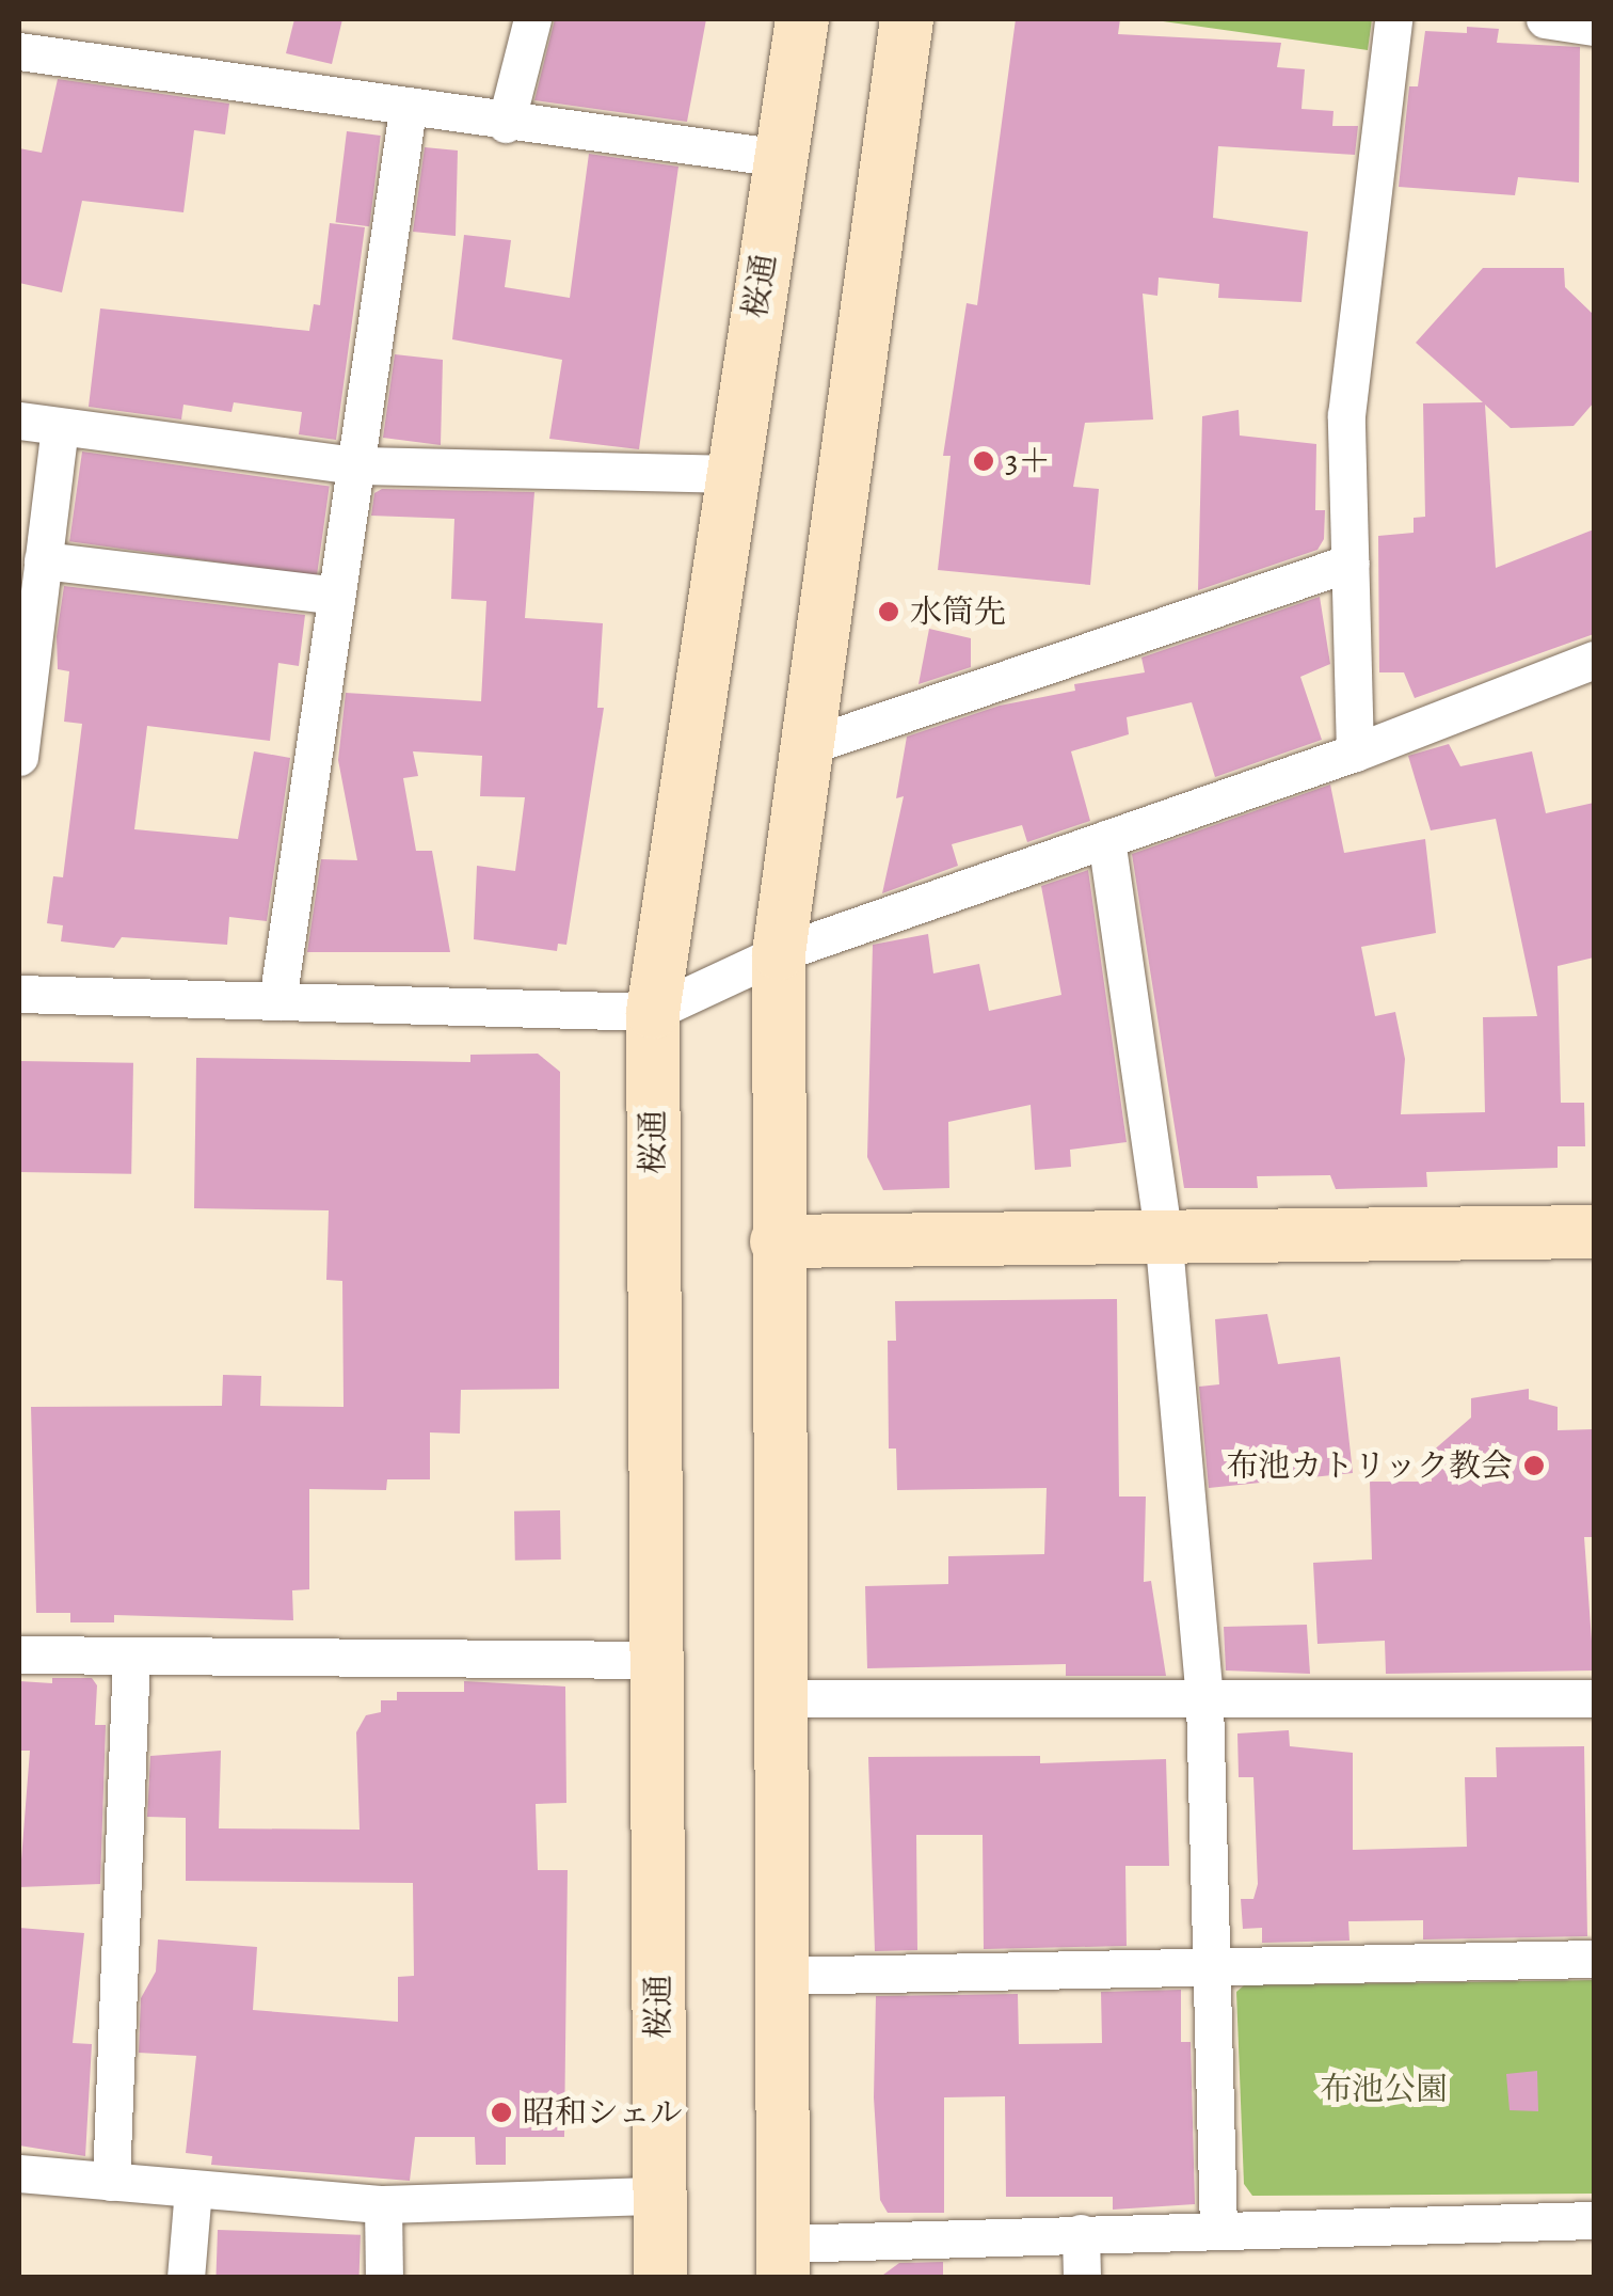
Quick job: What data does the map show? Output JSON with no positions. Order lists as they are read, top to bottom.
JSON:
{
  "streets": {
    "street": ["桜通"]
  },
  "parks": ["布池公園"],
  "places": [
    "3＋",
    "水筒先",
    "布池カトリック教会",
    "昭和シェル"
  ]
}
